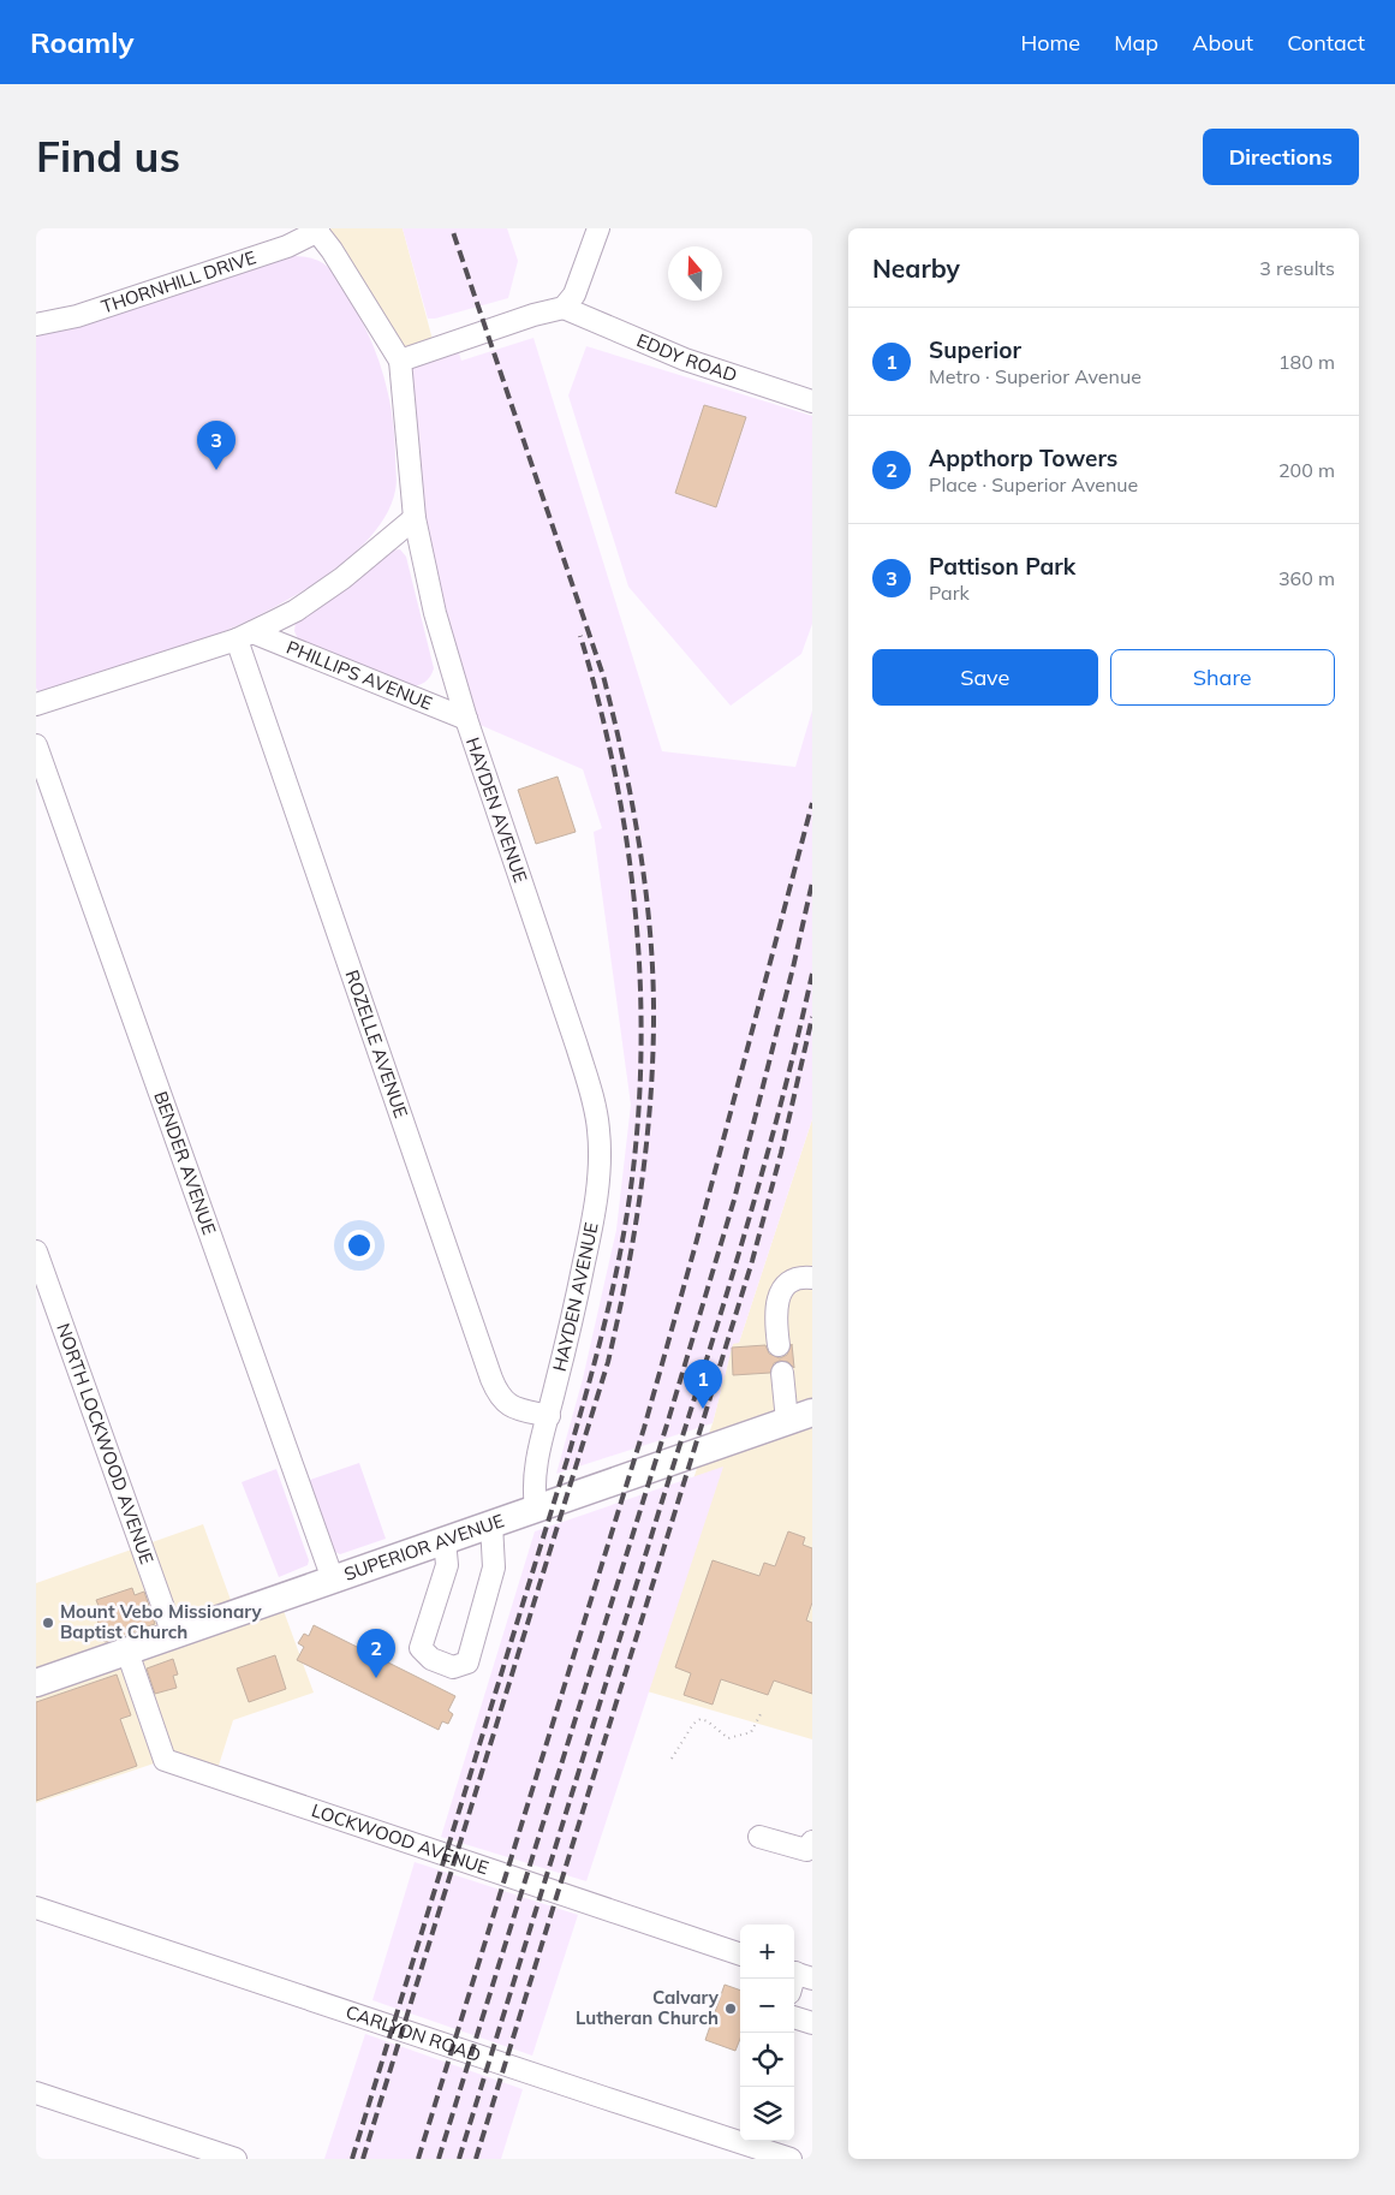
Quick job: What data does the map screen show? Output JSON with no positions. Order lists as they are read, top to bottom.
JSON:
{
  "streets": {
    "main road": ["SUPERIOR AVENUE"],
    "street": [
      "THORNHILL DRIVE",
      "EDDY ROAD",
      "PHILLIPS AVENUE",
      "HAYDEN AVENUE",
      "ROZELLE AVENUE",
      "BENDER AVENUE",
      "NORTH LOCKWOOD AVENUE",
      "LOCKWOOD AVENUE",
      "CARLYON ROAD"
    ]
  },
  "crossings": [
    ["PHILLIPS AVENUE", "HAYDEN AVENUE"],
    ["PHILLIPS AVENUE", "ROZELLE AVENUE"],
    ["HAYDEN AVENUE", "ROZELLE AVENUE"],
    ["HAYDEN AVENUE", "SUPERIOR AVENUE"],
    ["BENDER AVENUE", "SUPERIOR AVENUE"],
    ["NORTH LOCKWOOD AVENUE", "SUPERIOR AVENUE"],
    ["SUPERIOR AVENUE", "LOCKWOOD AVENUE"]
  ],
  "places": ["Mount Vebo Missionary Baptist Church", "Calvary Lutheran Church"],
  "north": "top",
  "page": {
    "header": "Roamly",
    "nav": [
      "Home",
      "Map",
      "About",
      "Contact"
    ],
    "buttons": [
      "Directions",
      ["Save", "Share"]
    ],
    "title": "Find us",
    "heading": ["Nearby", "3 results"],
    "list": [
      {
        "mark": "1",
        "name": "Superior",
        "note": "Metro · Superior Avenue",
        "value": "180 m"
      },
      {
        "mark": "2",
        "name": "Appthorp Towers",
        "note": "Place · Superior Avenue",
        "value": "200 m"
      },
      {
        "mark": "3",
        "name": "Pattison Park",
        "note": "Park",
        "value": "360 m"
      }
    ],
    "pins": ["3", "1", "2"],
    "map_buttons": ["+", "−"]
  }
}
